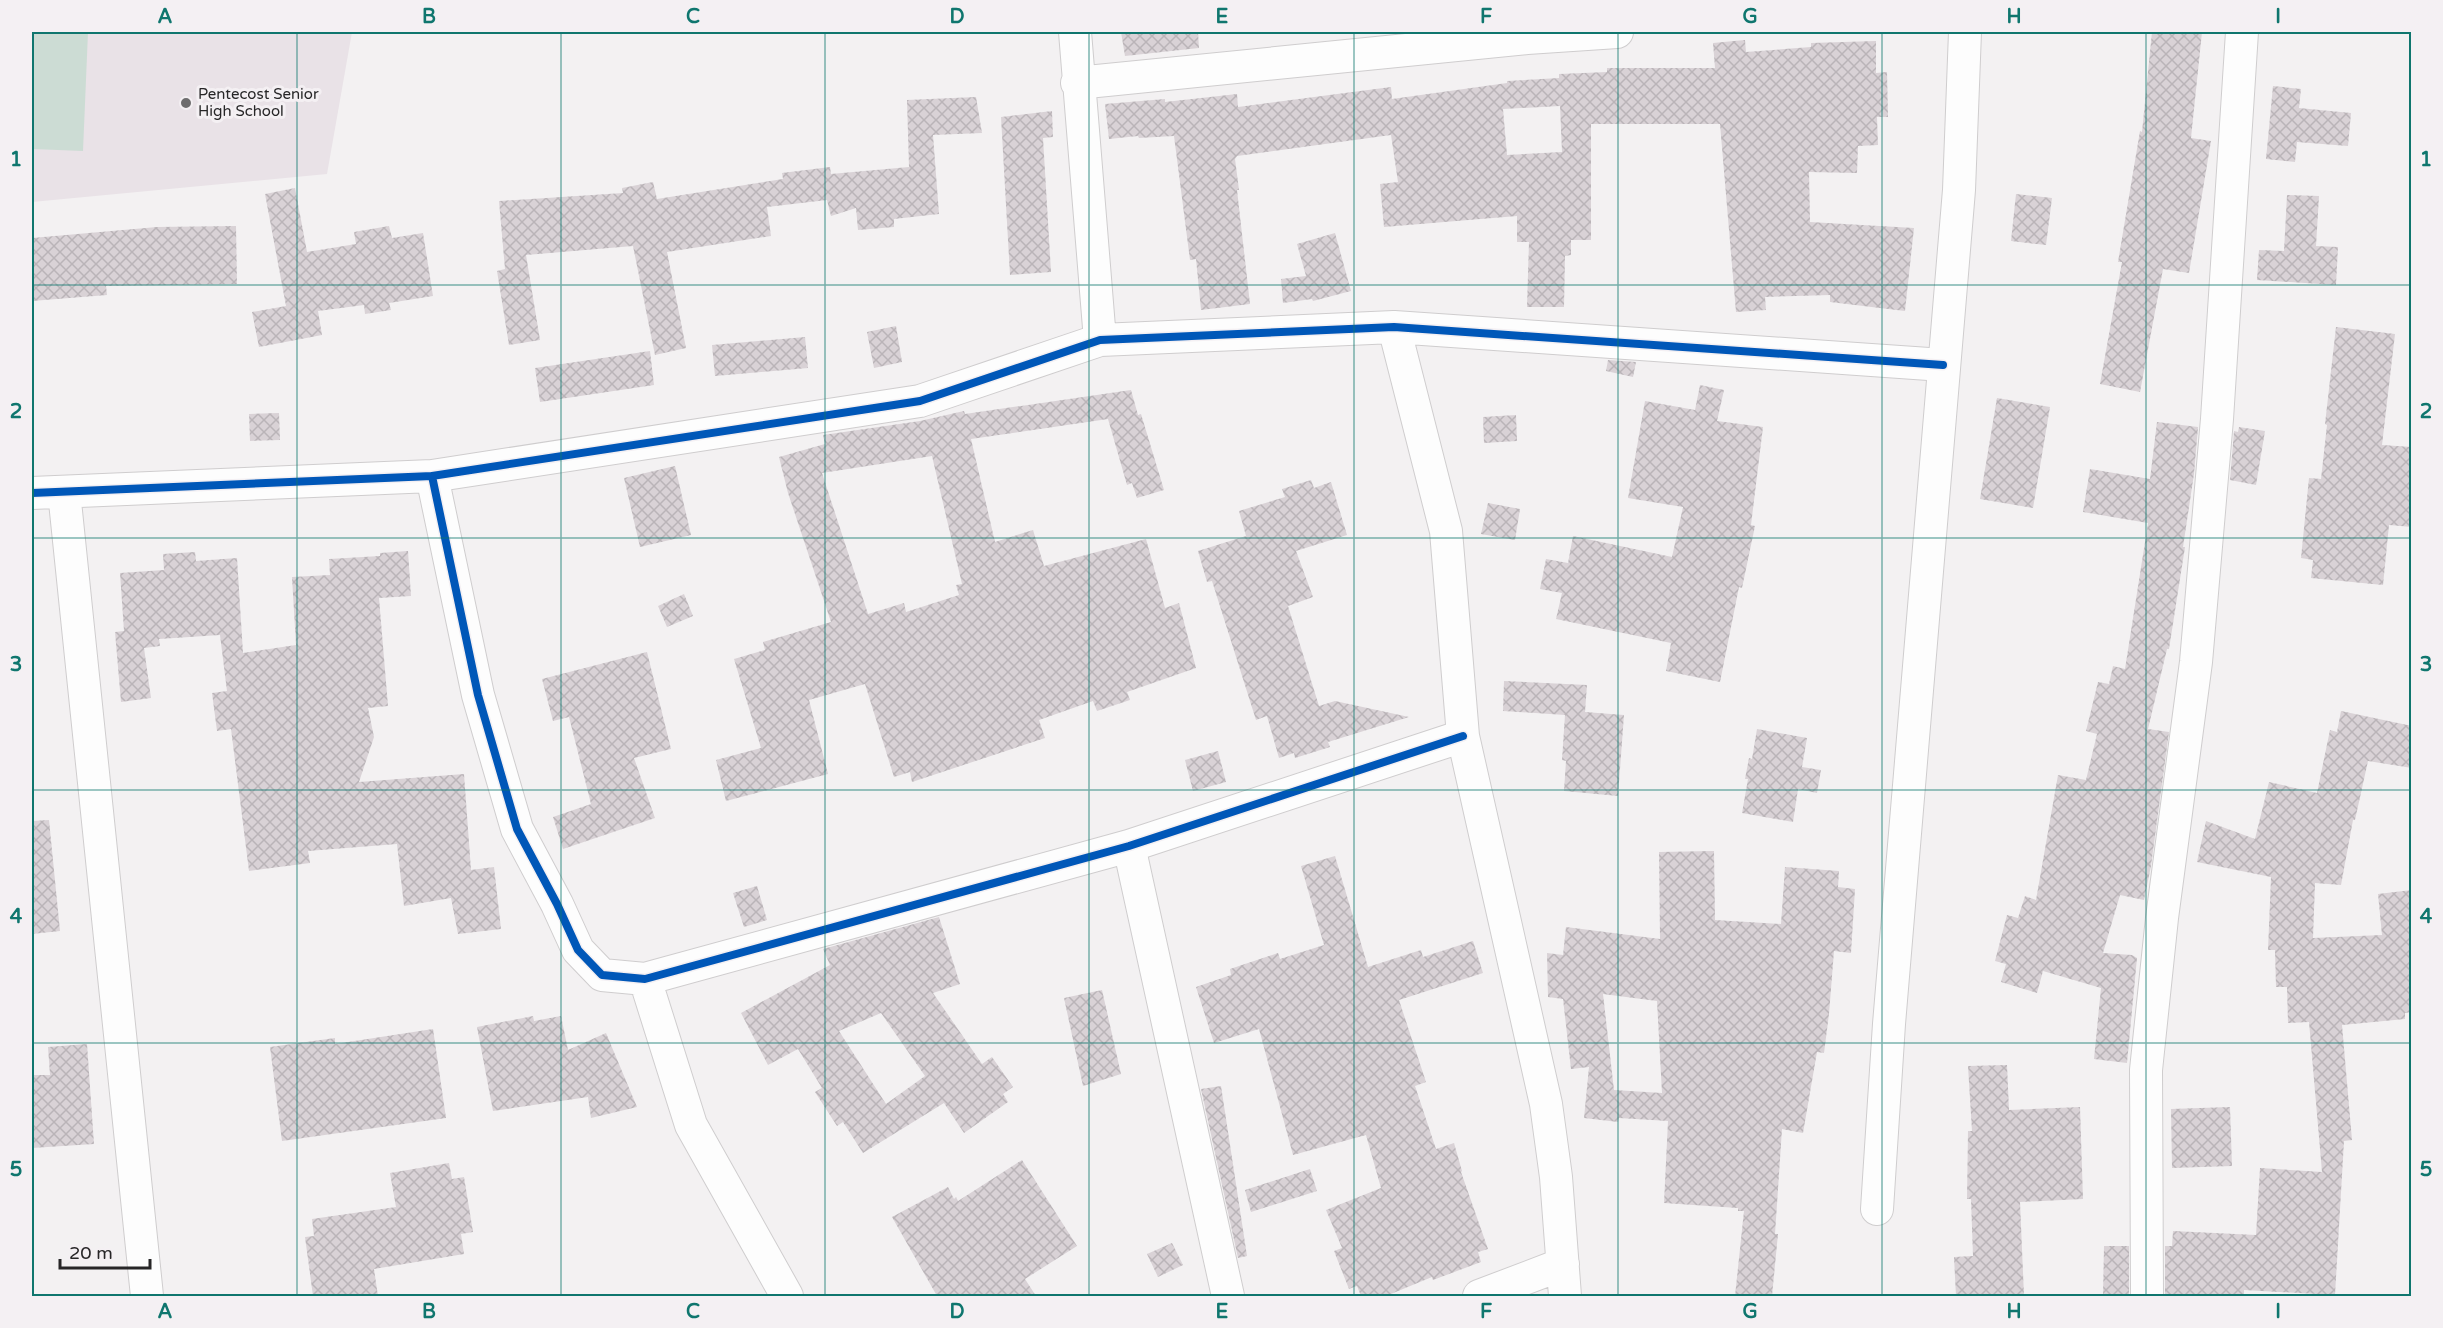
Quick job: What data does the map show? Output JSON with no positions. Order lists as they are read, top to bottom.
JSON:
{
  "places": ["Pentecost Senior High School"],
  "scale_bar": "20 m",
  "grid": {
    "columns": [
      "A",
      "B",
      "C",
      "D",
      "E",
      "F",
      "G",
      "H",
      "I"
    ],
    "rows": [
      "1",
      "2",
      "3",
      "4",
      "5"
    ]
  }
}
